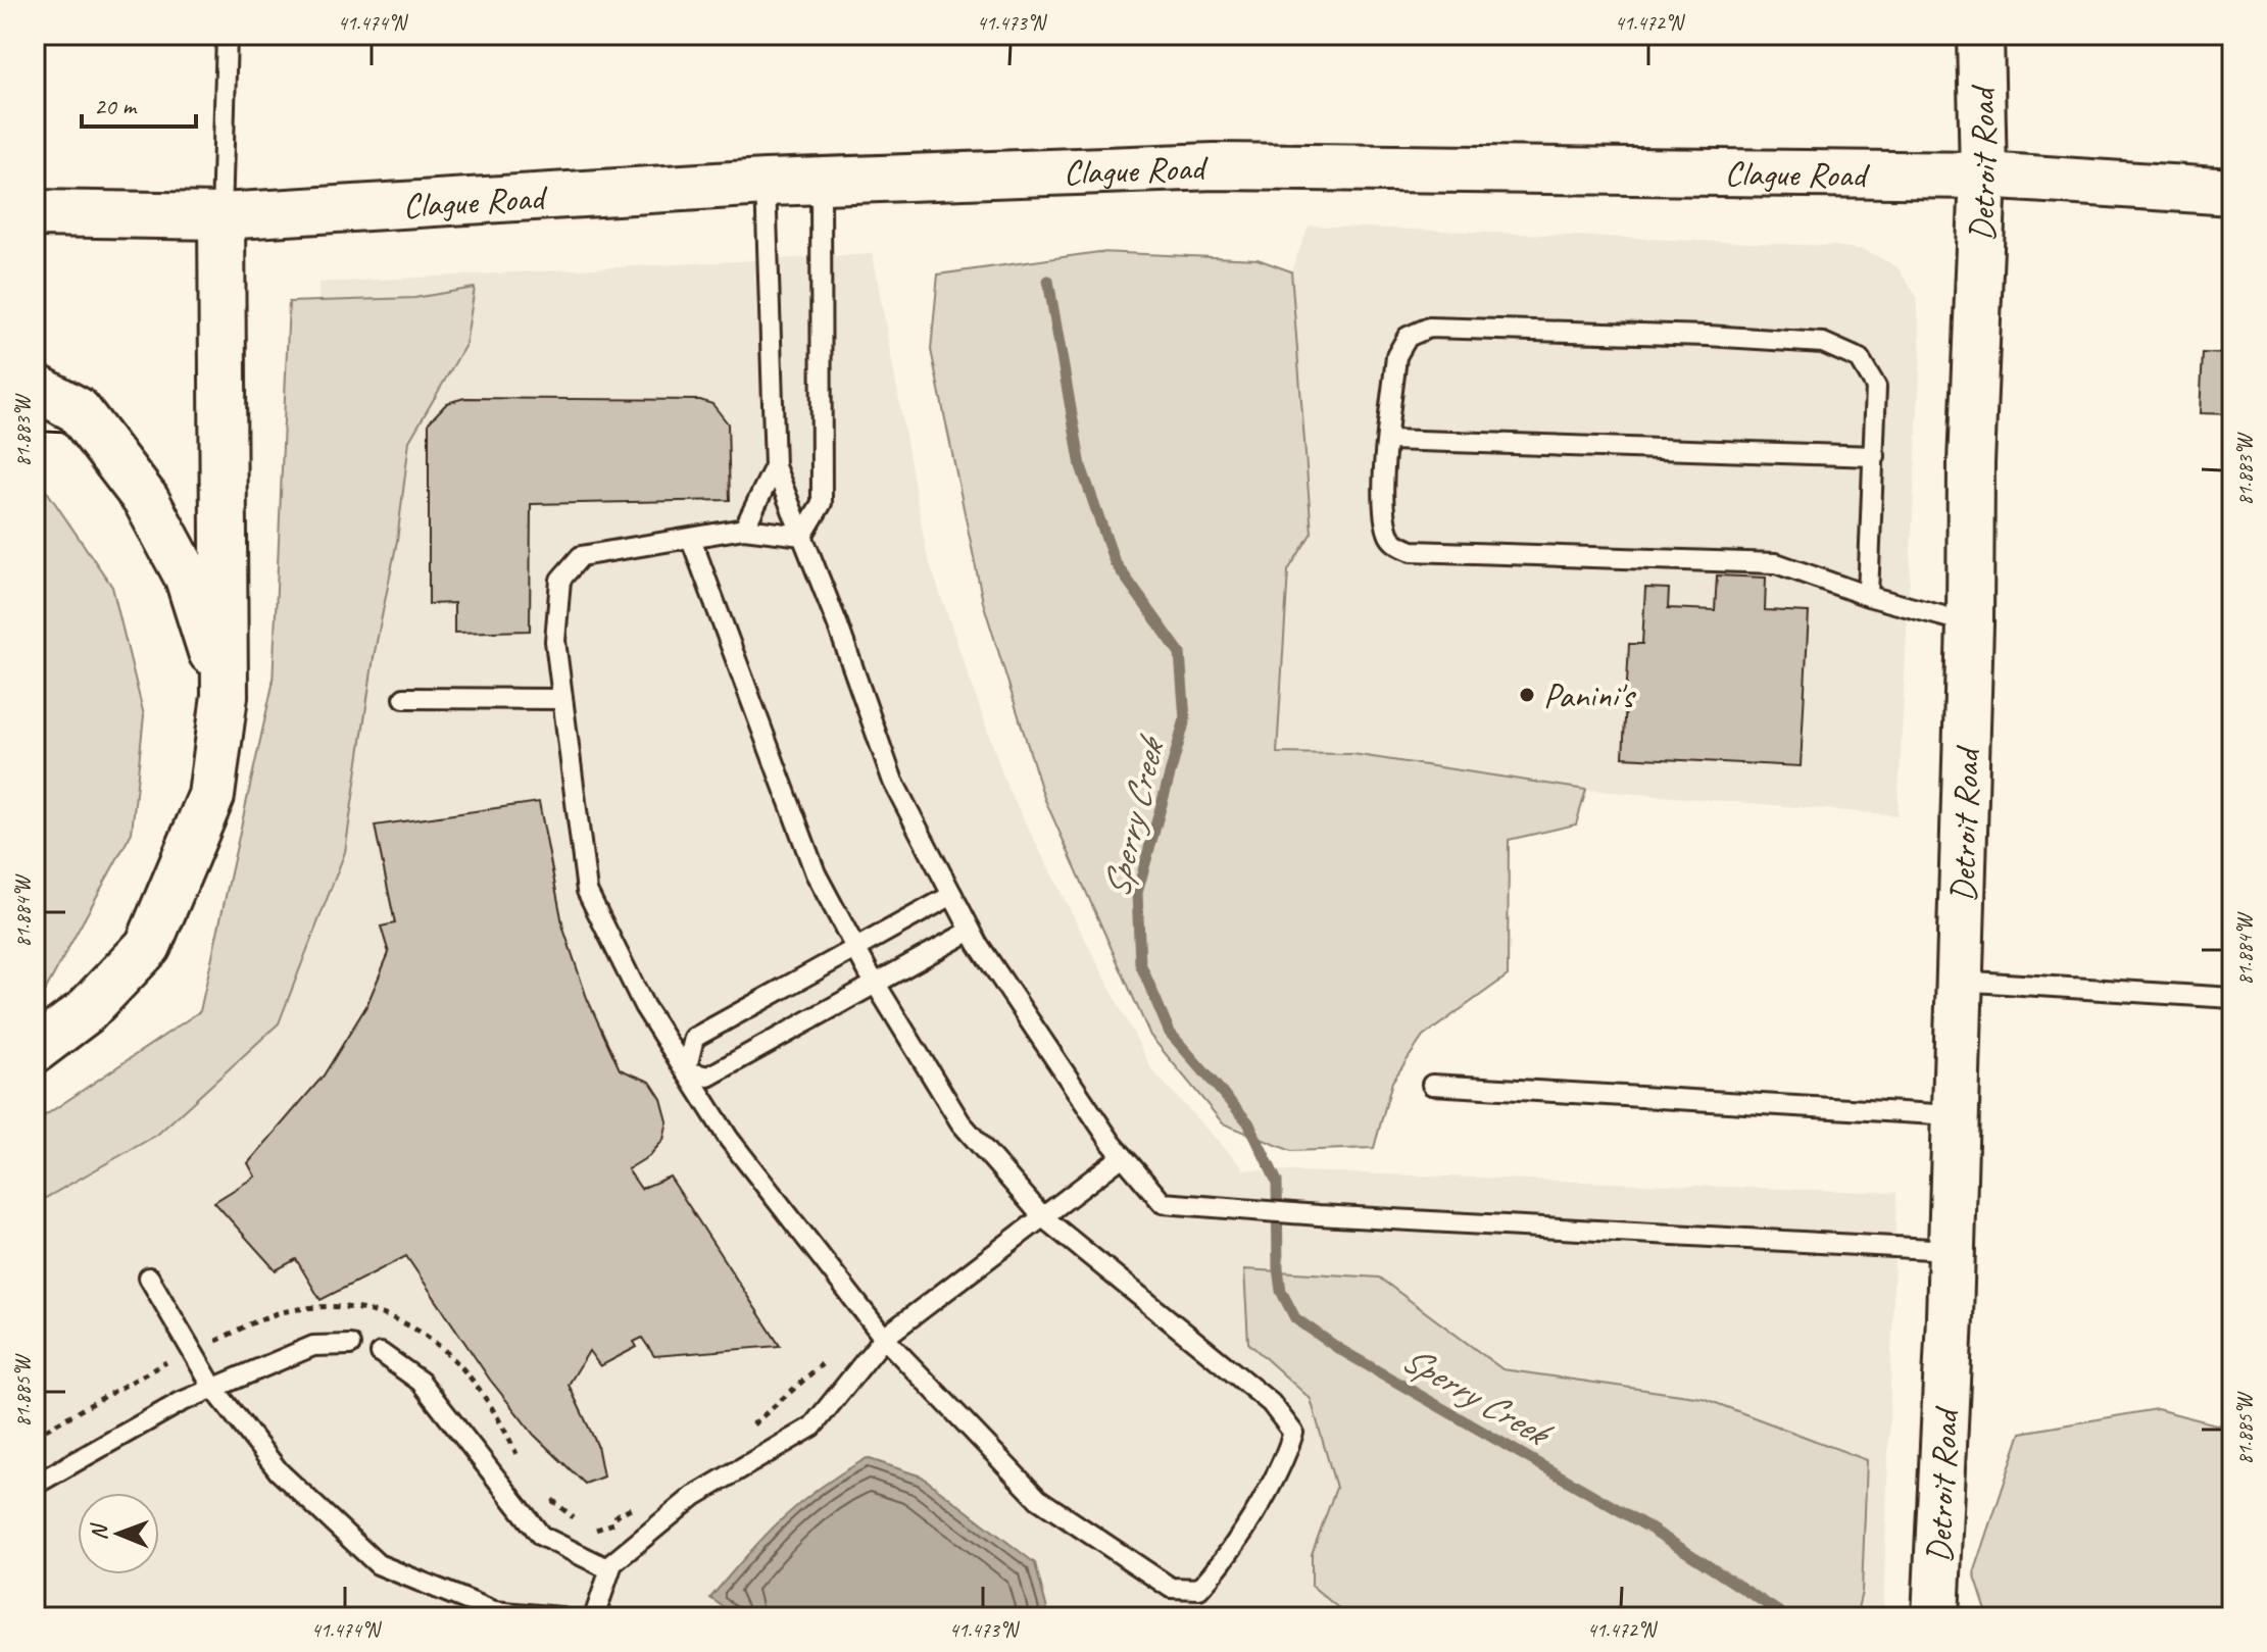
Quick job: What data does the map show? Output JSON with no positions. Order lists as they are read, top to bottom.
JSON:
{
  "streets": {
    "main road": ["Detroit Road", "Clague Road"]
  },
  "crossings": [
    ["Detroit Road", "Clague Road"]
  ],
  "water": ["Sperry Creek"],
  "places": ["Panini's"],
  "scale_bar": "20 m",
  "north": "left",
  "coordinates": [
    "41.474°N",
    "41.473°N",
    "41.472°N",
    "81.883°W",
    "81.884°W",
    "81.885°W"
  ]
}
